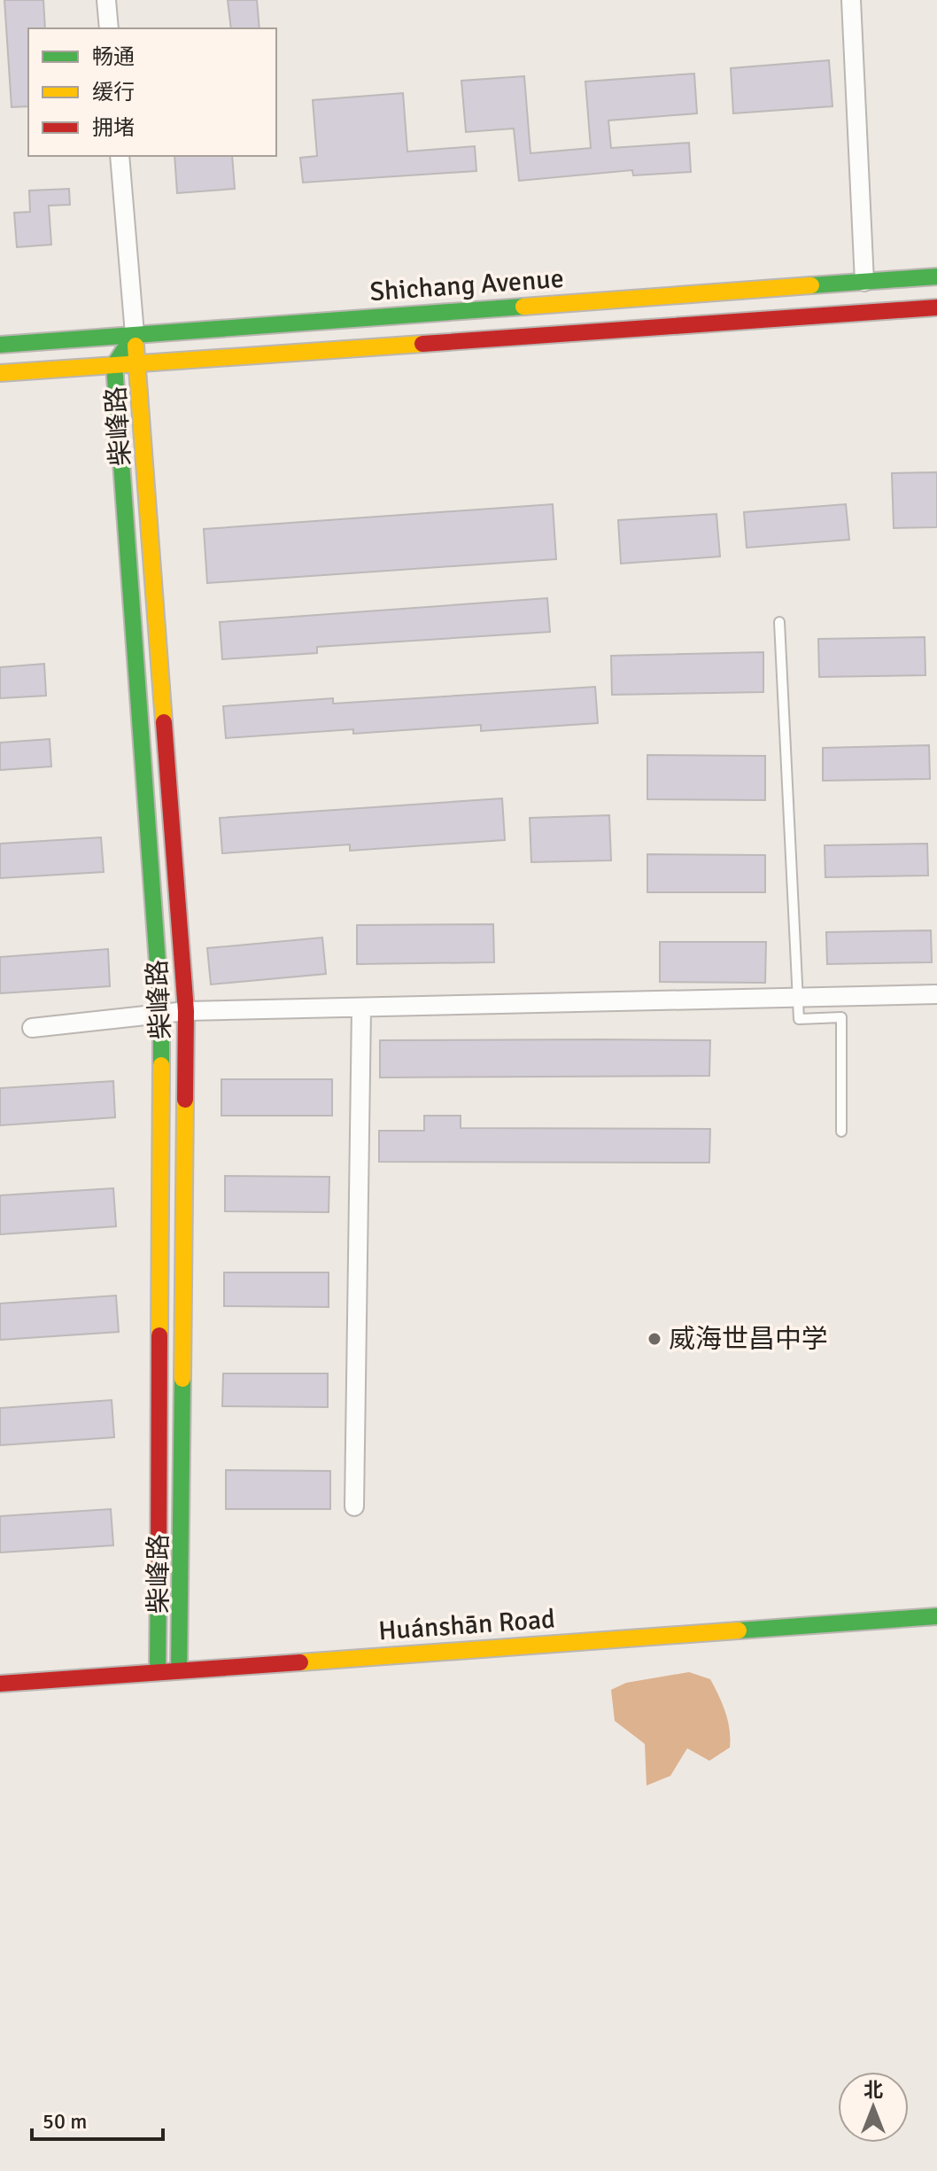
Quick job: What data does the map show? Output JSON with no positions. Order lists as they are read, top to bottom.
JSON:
{
  "streets": {
    "main road": ["Shichang Avenue", "柴峰路", "Huánshān Road"]
  },
  "crossings": [
    ["Shichang Avenue", "柴峰路"],
    ["柴峰路", "Huánshān Road"]
  ],
  "places": ["威海世昌中学"],
  "legend": ["畅通", "缓行", "拥堵"],
  "scale_bar": "50 m",
  "north": "top"
}
